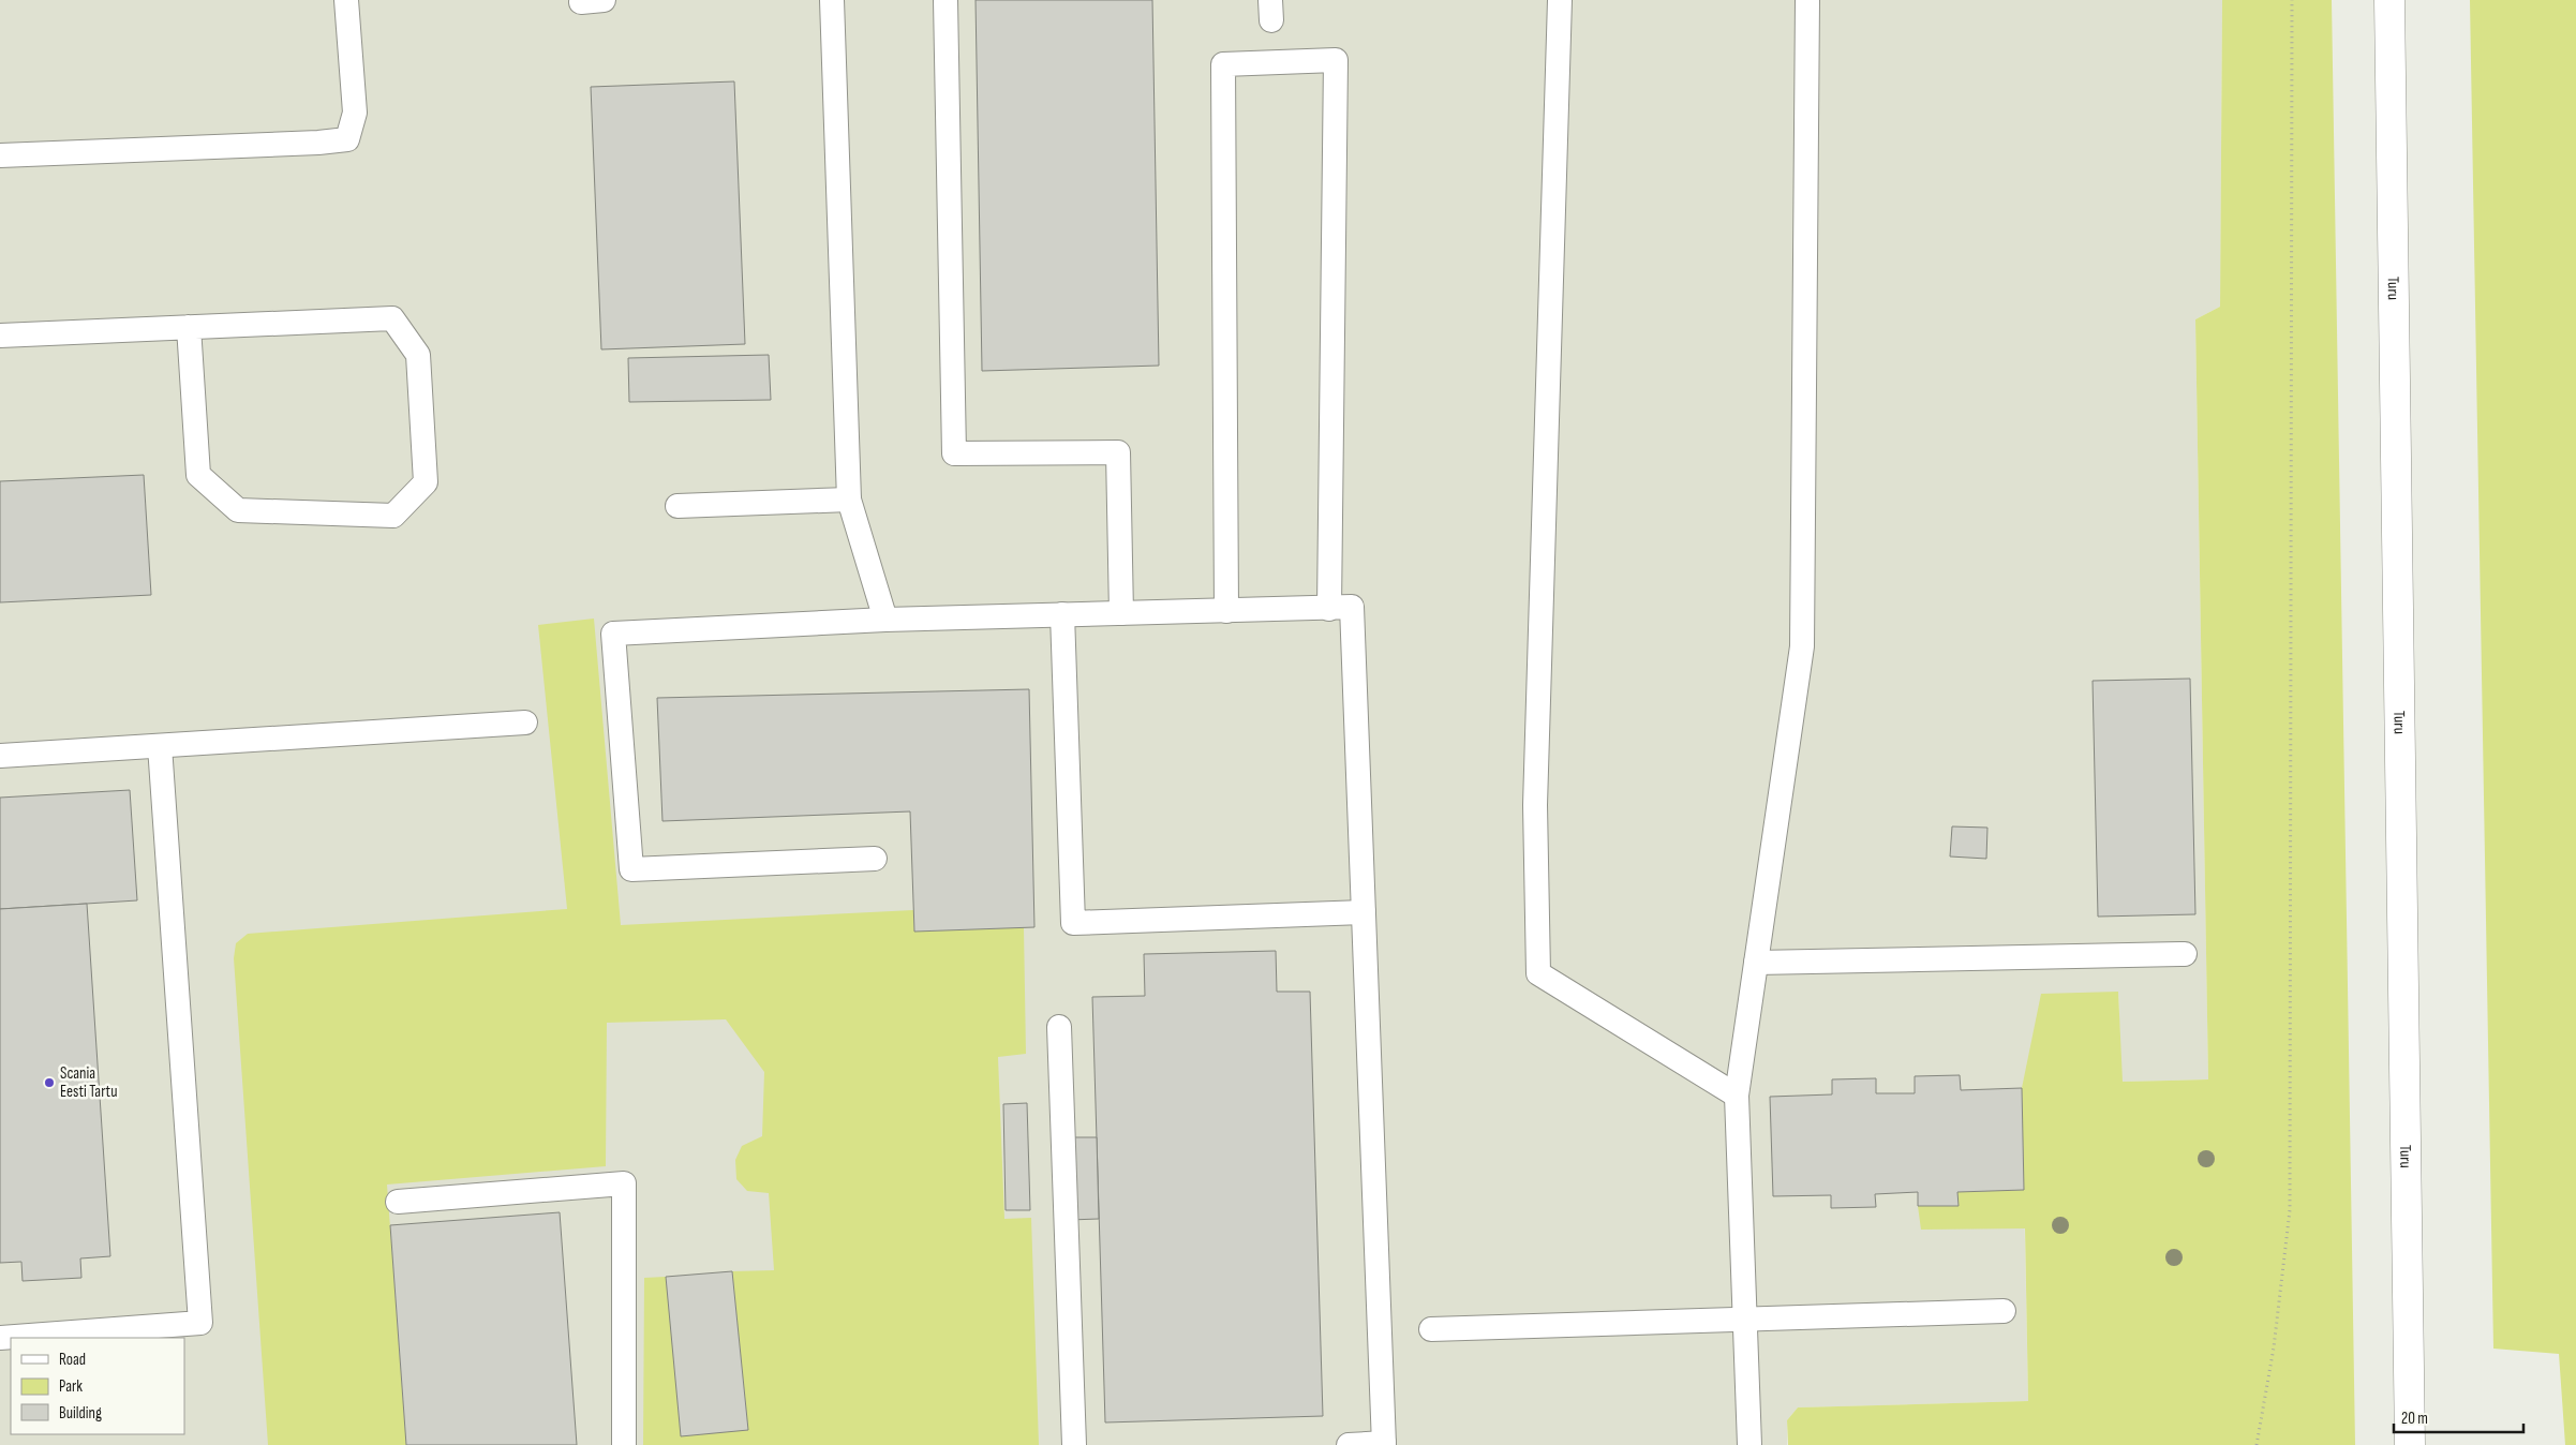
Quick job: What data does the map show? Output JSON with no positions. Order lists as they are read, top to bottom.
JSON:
{
  "streets": {
    "main road": ["Turu"]
  },
  "places": ["Scania Eesti Tartu"],
  "legend": ["Road", "Park", "Building"],
  "scale_bar": "20 m"
}
